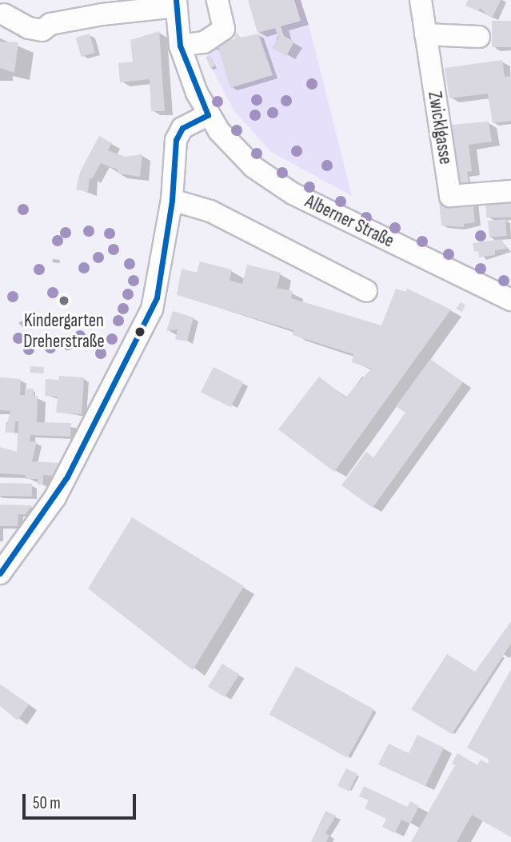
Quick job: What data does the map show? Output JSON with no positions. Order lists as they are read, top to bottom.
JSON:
{
  "streets": {
    "street": ["Zwicklgasse", "Alberner Straße"]
  },
  "places": ["Kindergarten Dreherstraße"],
  "scale_bar": "50 m"
}
